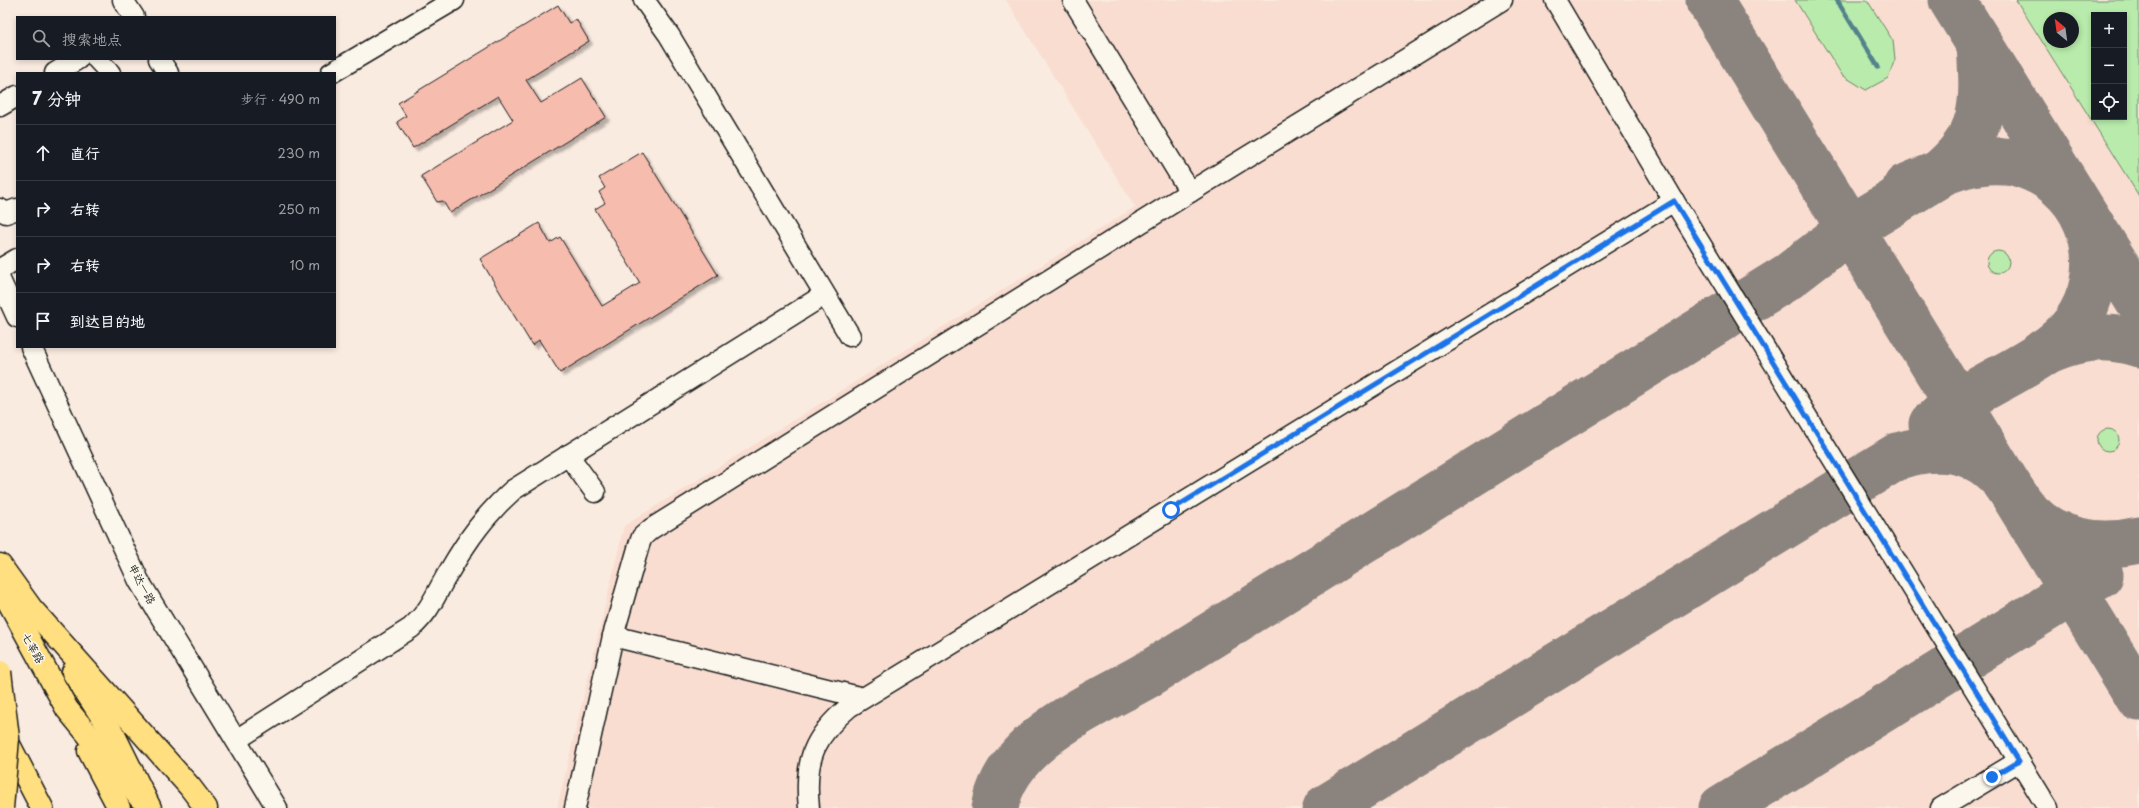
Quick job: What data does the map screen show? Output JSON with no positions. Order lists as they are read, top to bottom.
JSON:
{
  "streets": {
    "main road": ["七莘路"],
    "street": ["申达一路"]
  },
  "north": "top left",
  "page": {
    "map_buttons": ["+", "−"],
    "search": "搜索地点",
    "heading": ["7 分钟", "步行 · 490 m"],
    "list": [
      ["直行", "230 m"],
      ["右转", "250 m"],
      ["右转", "10 m"],
      "到达目的地"
    ]
  }
}
